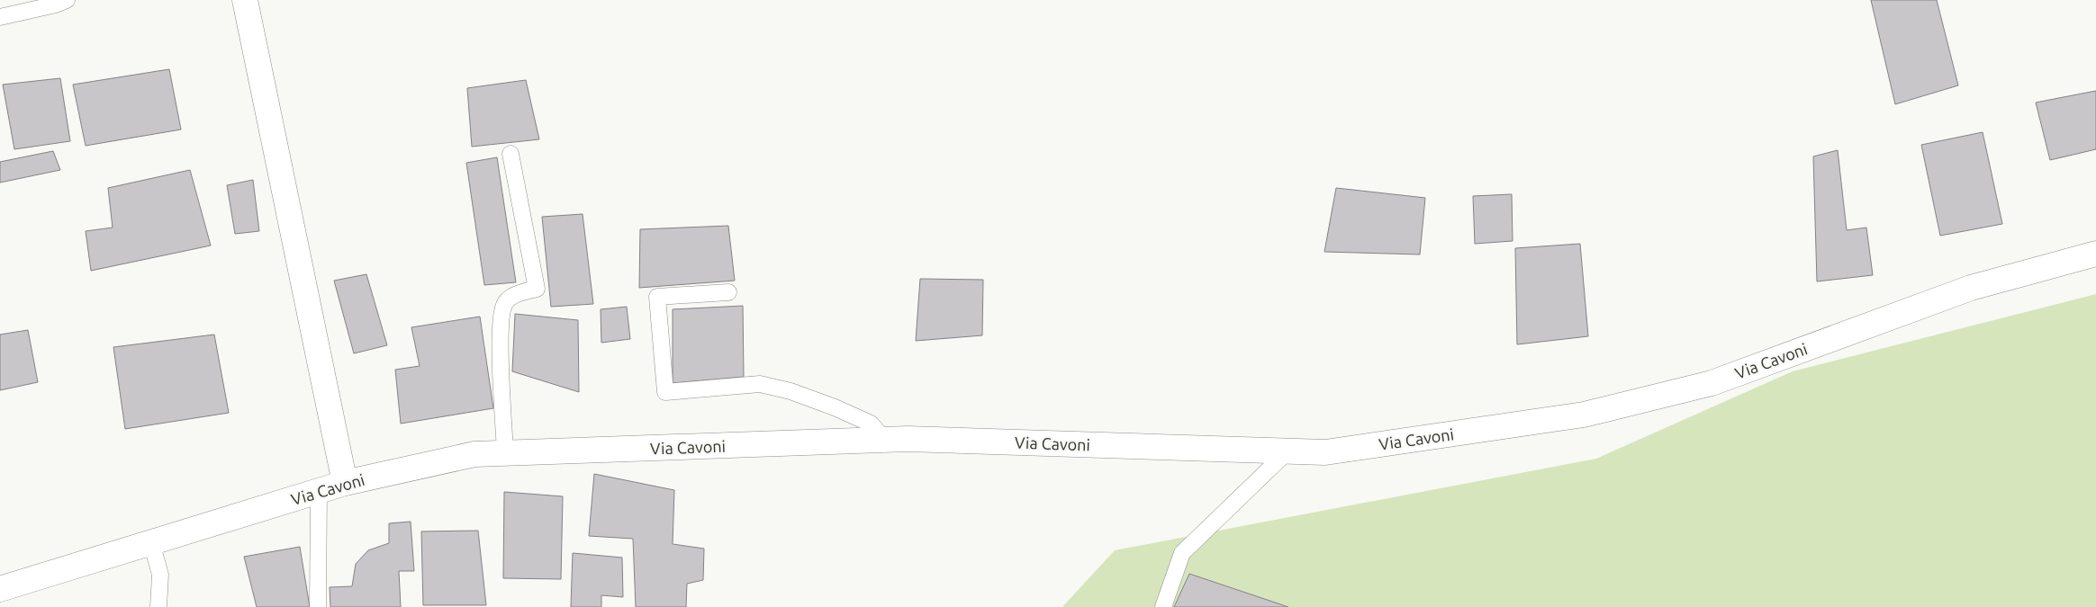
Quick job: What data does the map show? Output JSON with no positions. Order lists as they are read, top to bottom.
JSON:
{
  "streets": {
    "street": ["Via Cavoni"]
  }
}
